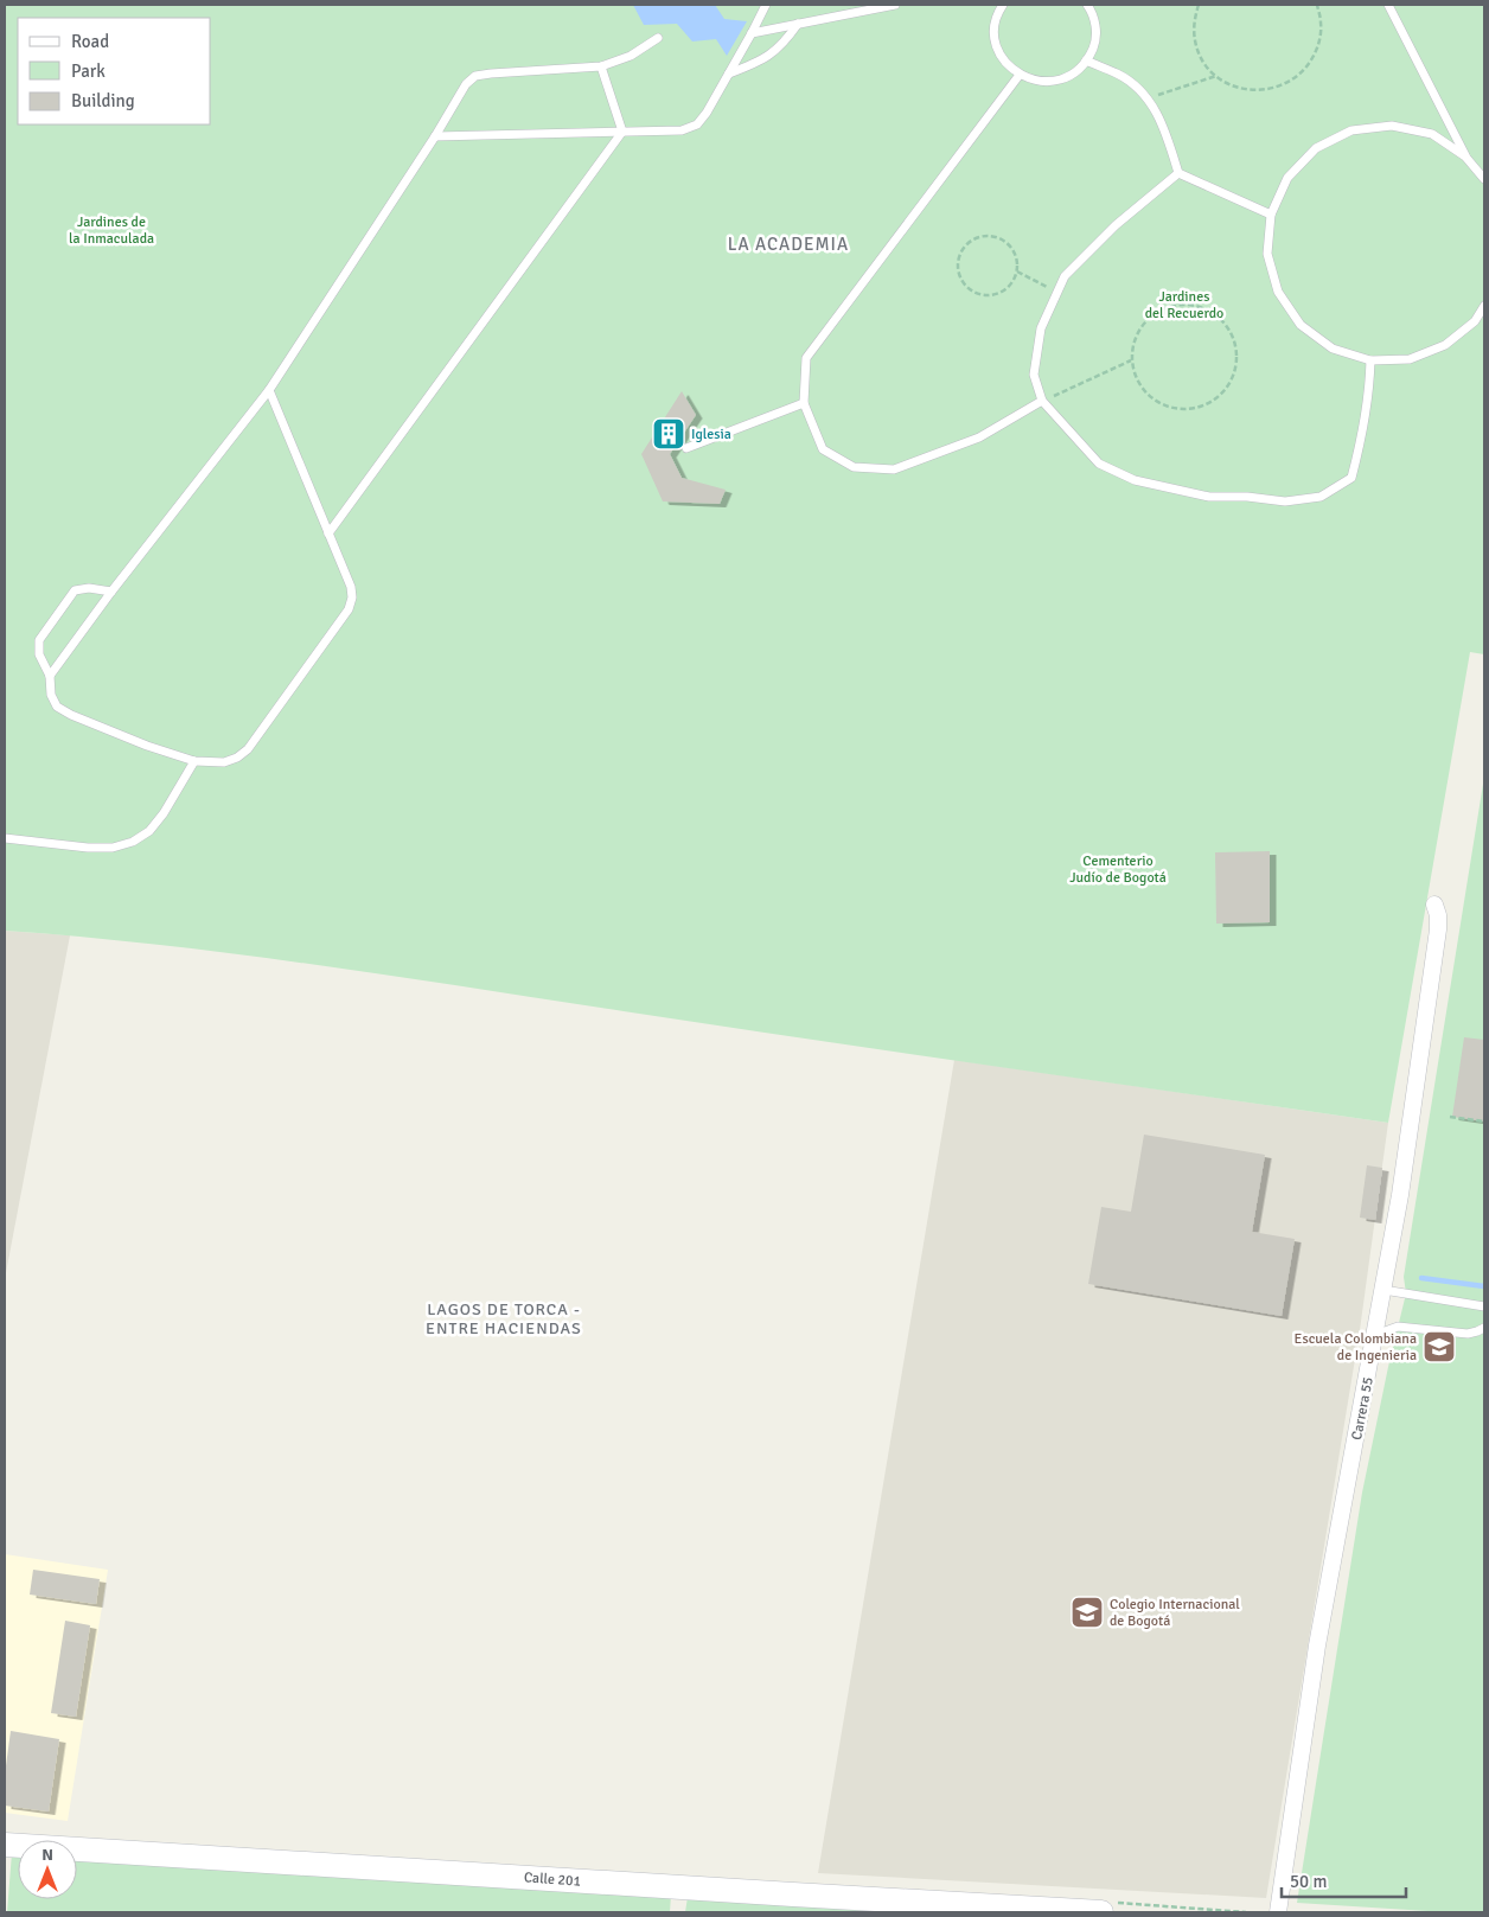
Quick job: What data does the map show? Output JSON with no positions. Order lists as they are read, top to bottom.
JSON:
{
  "streets": {
    "main road": ["Calle 201"],
    "street": ["Carrera 55"]
  },
  "districts": ["LA ACADEMIA", "LAGOS DE TORCA - ENTRE HACIENDAS"],
  "parks": ["Jardines de la Inmaculada", "Jardines del Recuerdo", "Cementerio Judío de Bogotá"],
  "places": {
    "building": ["Iglesia"],
    "school or university": ["Escuela Colombiana de Ingenieria", "Colegio Internacional de Bogotá"]
  },
  "legend": ["Road", "Park", "Building"],
  "scale_bar": "50 m",
  "north": "top"
}
